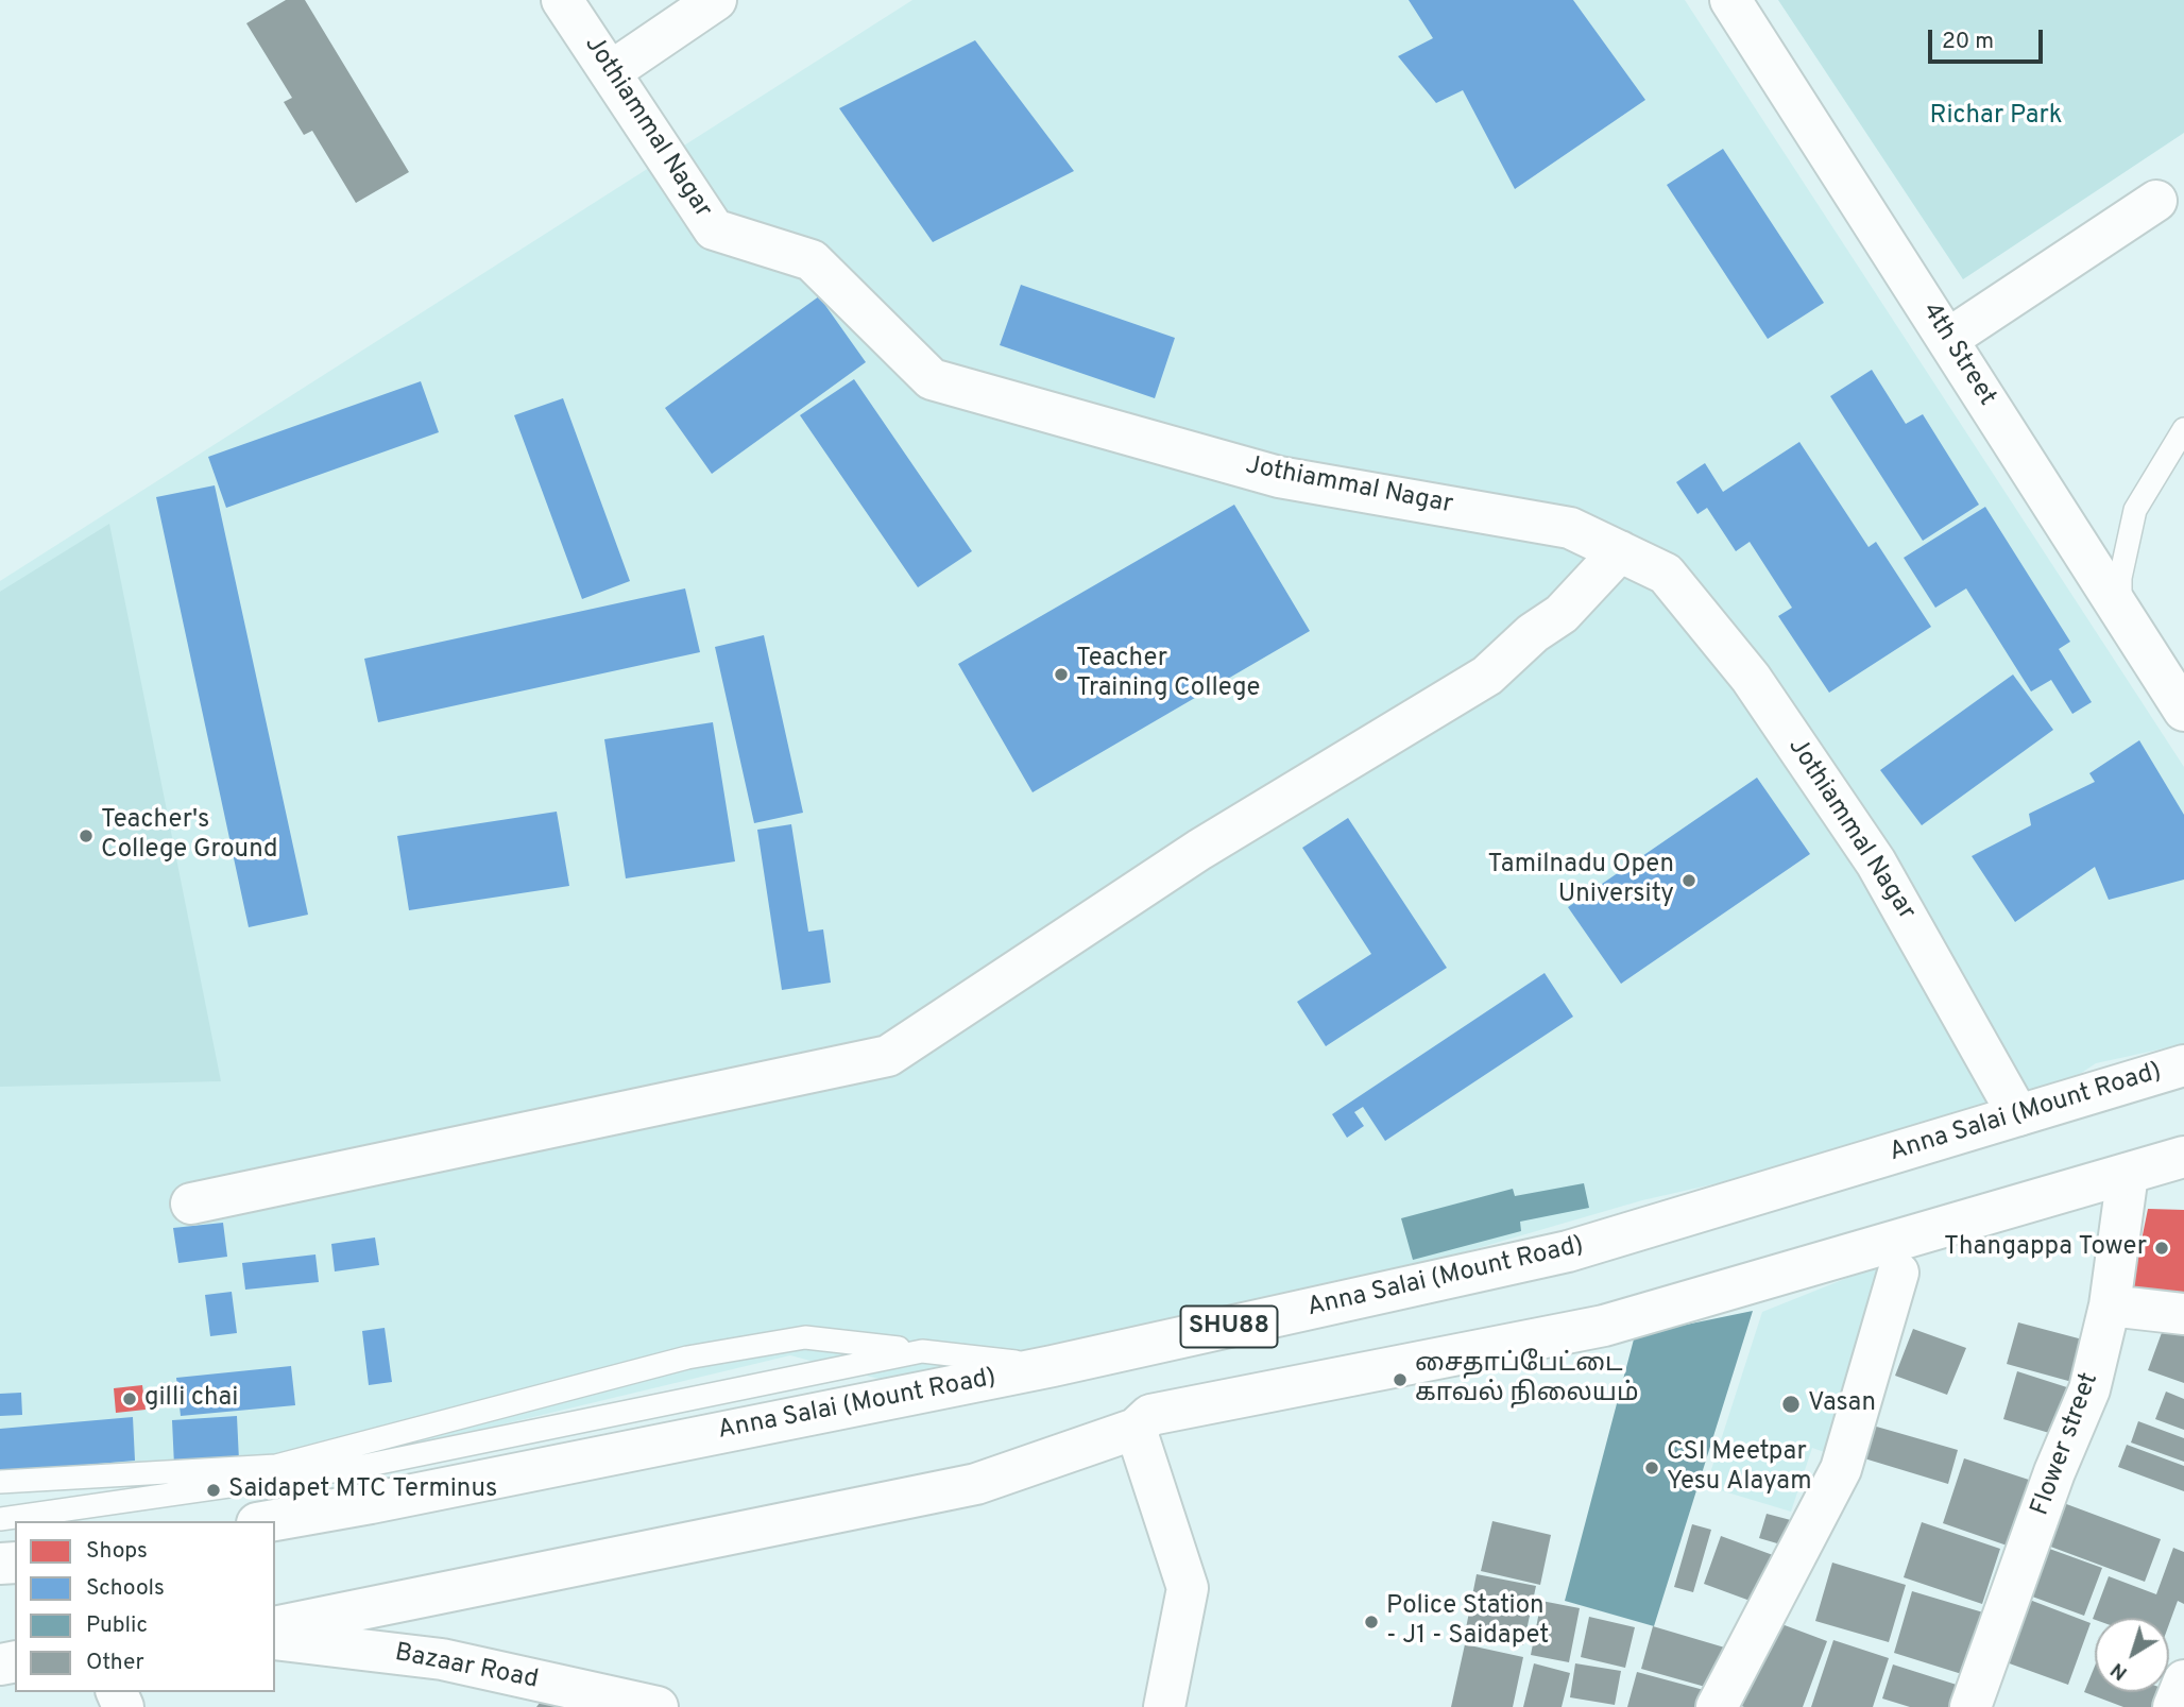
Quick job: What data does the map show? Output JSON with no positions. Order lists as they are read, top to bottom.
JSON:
{
  "streets": {
    "street": [
      "Jothiammal Nagar",
      "4th Street",
      "Anna Salai (Mount Road)",
      "SHU88",
      "Flower street",
      "Bazaar Road"
    ]
  },
  "crossings": [
    ["Jothiammal Nagar", "Anna Salai (Mount Road)"]
  ],
  "parks": ["Richar Park"],
  "places": [
    "Teacher Training College",
    "Teacher's College Ground",
    "Tamilnadu Open University",
    "Thangappa Tower",
    "சைதாப்பேட்டை காவல் நிலையம்",
    "gilli chai",
    "Vasan",
    "CSI Meetpar Yesu Alayam",
    "Saidapet MTC Terminus",
    "Police Station - J1 - Saidapet"
  ],
  "legend": [
    "Shops",
    "Schools",
    "Public",
    "Other"
  ],
  "scale_bar": "20 m",
  "north": "bottom left"
}
